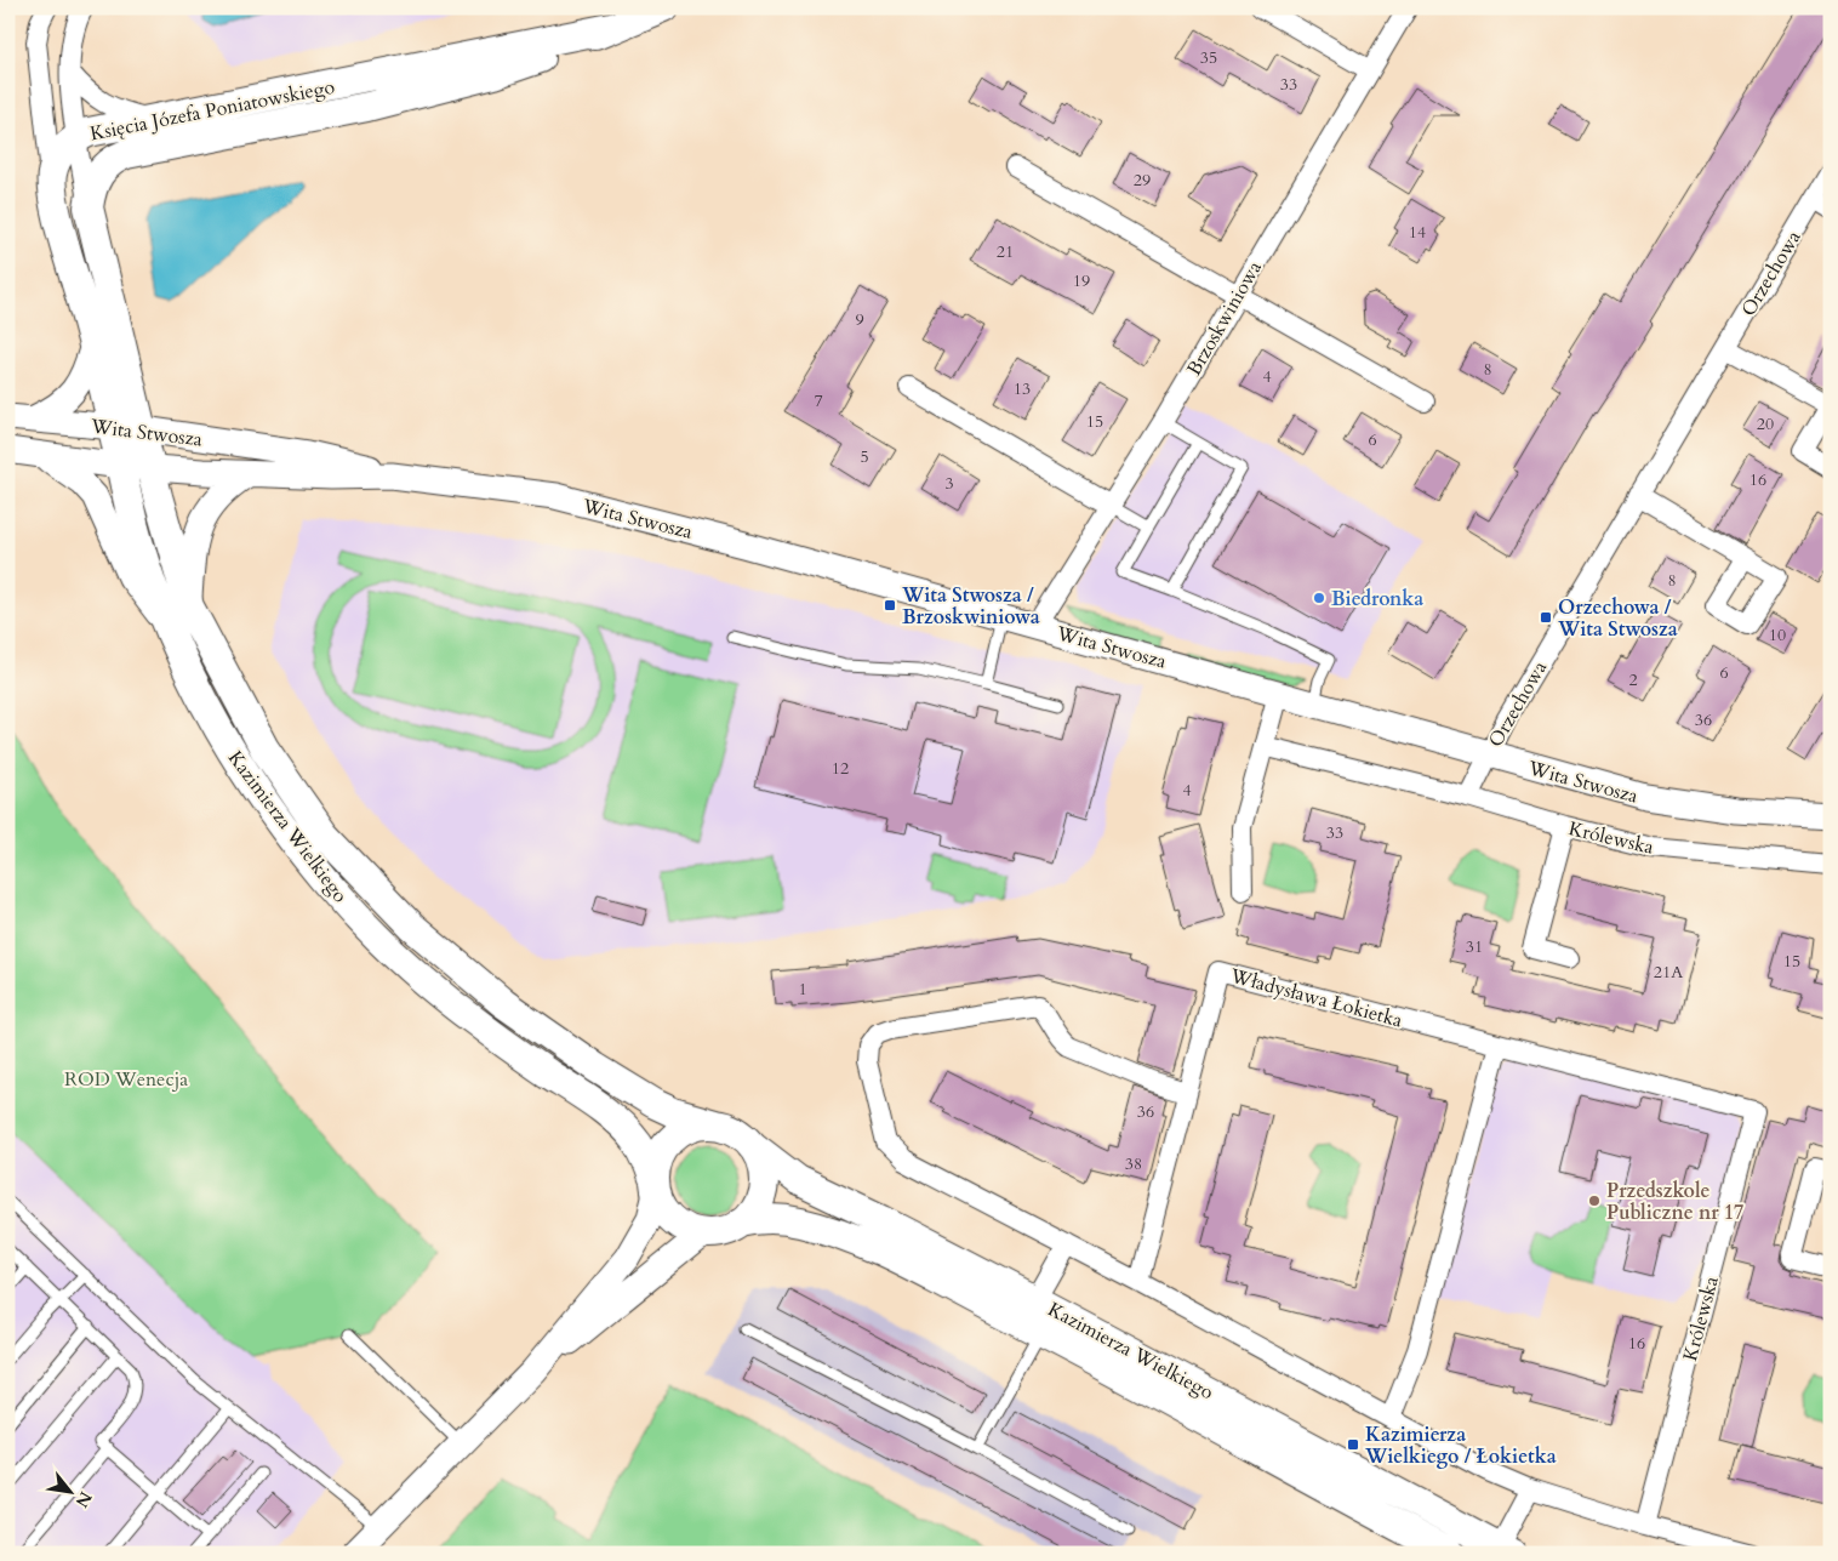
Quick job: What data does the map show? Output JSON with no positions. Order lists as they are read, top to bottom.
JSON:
{
  "streets": {
    "main road": ["Księcia Józefa Poniatowskiego", "Kazimierza Wielkiego"],
    "street": [
      "Orzechowa",
      "Brzoskwiniowa",
      "Wita Stwosza",
      "Królewska",
      "Władysława Łokietka"
    ]
  },
  "crossings": [
    ["Orzechowa", "Wita Stwosza"],
    ["Brzoskwiniowa", "Wita Stwosza"],
    ["Wita Stwosza", "Kazimierza Wielkiego"],
    ["Królewska", "Władysława Łokietka"]
  ],
  "parks": ["ROD Wenecja"],
  "places": {
    "other": ["Biedronka", "Przedszkole Publiczne nr 17"],
    "transit": ["Wita Stwosza / Brzoskwiniowa", "Orzechowa / Wita Stwosza", "Kazimierza Wielkiego / Łokietka"]
  },
  "house_numbers": [
    "35",
    "33",
    "29",
    "14",
    "21",
    "19",
    "9",
    "8",
    "4",
    "13",
    "7",
    "15",
    "20",
    "6",
    "5",
    "16",
    "3",
    "8",
    "10",
    "6",
    "2",
    "36",
    "12",
    "4",
    "33",
    "31",
    "15",
    "21A",
    "1",
    "36",
    "38",
    "16"
  ],
  "north": "bottom right"
}
